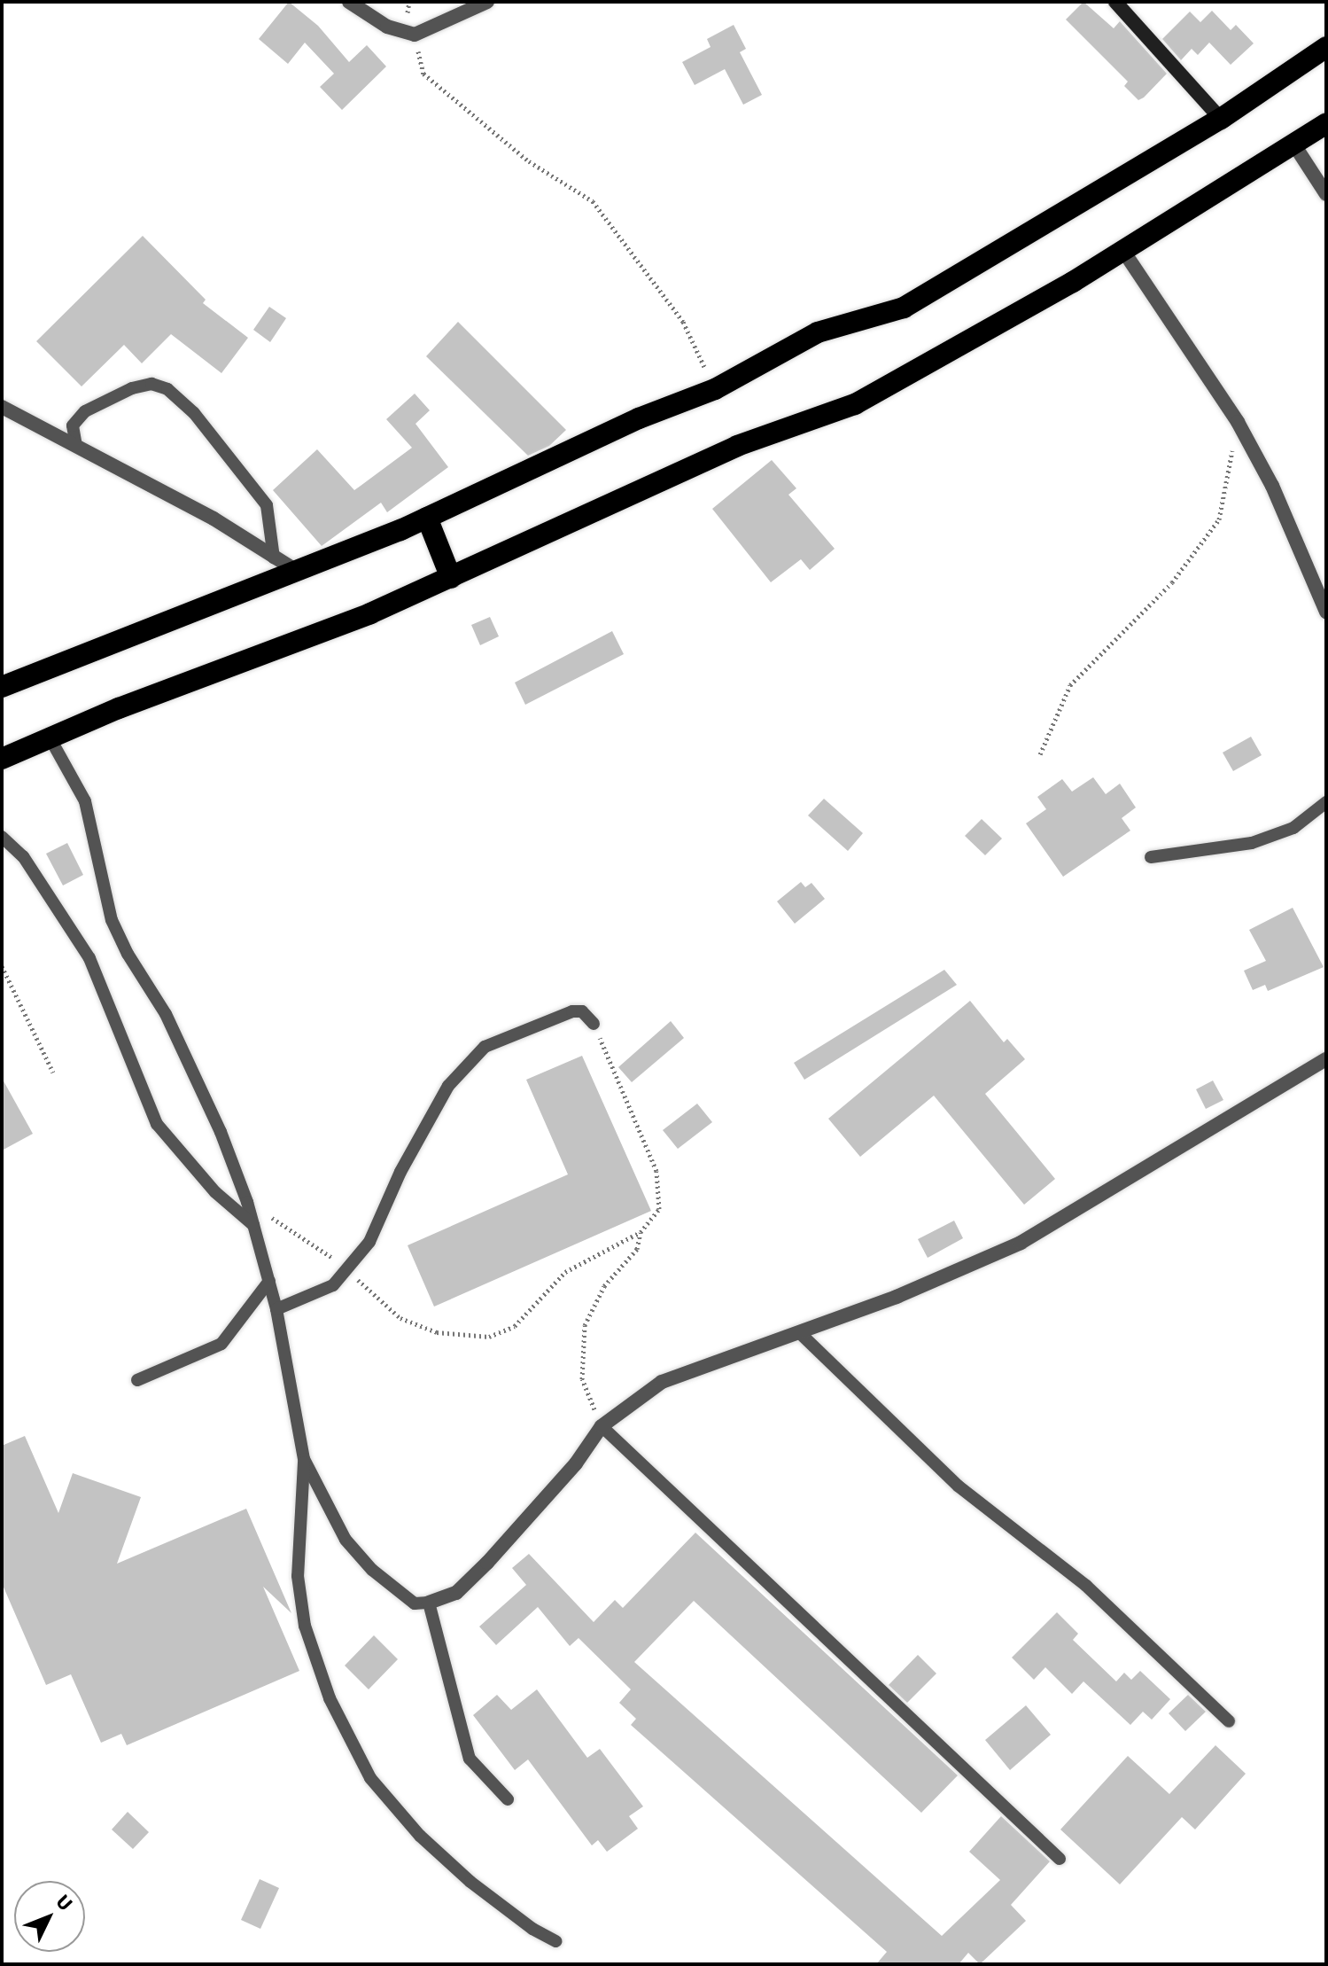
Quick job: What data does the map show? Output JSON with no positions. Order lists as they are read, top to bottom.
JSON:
{
  "north": "top right"
}
